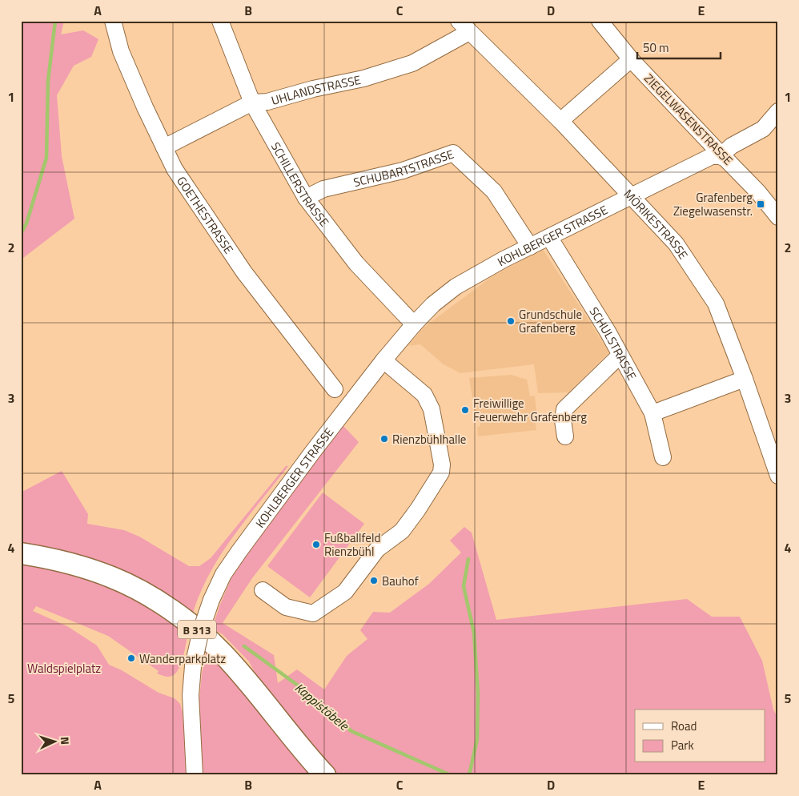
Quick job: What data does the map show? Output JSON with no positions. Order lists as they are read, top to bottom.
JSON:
{
  "streets": {
    "main road": ["B 313"],
    "street": [
      "UHLANDSTRASSE",
      "ZIEGELWASENSTRASSE",
      "SCHUBARTSTRASSE",
      "SCHILLERSTRASSE",
      "GOETHESTRASSE",
      "MÖRIKESTRASSE",
      "KOHLBERGER STRASSE",
      "SCHULSTRASSE"
    ]
  },
  "crossings": [
    ["UHLANDSTRASSE", "SCHILLERSTRASSE"],
    ["UHLANDSTRASSE", "GOETHESTRASSE"],
    ["UHLANDSTRASSE", "MÖRIKESTRASSE"],
    ["ZIEGELWASENSTRASSE", "KOHLBERGER STRASSE"],
    ["SCHUBARTSTRASSE", "SCHILLERSTRASSE"],
    ["SCHUBARTSTRASSE", "KOHLBERGER STRASSE"],
    ["SCHILLERSTRASSE", "KOHLBERGER STRASSE"],
    ["MÖRIKESTRASSE", "KOHLBERGER STRASSE"],
    ["KOHLBERGER STRASSE", "SCHULSTRASSE"]
  ],
  "water": ["Kappistöbele"],
  "parks": ["Waldspielplatz"],
  "places": {
    "transit": ["Grafenberg Ziegelwasenstr."],
    "other": [
      "Grundschule Grafenberg",
      "Freiwillige Feuerwehr Grafenberg",
      "Rienzbühlhalle",
      "Fußballfeld Rienzbühl",
      "Bauhof",
      "Wanderparkplatz"
    ]
  },
  "legend": ["Road", "Park"],
  "scale_bar": "50 m",
  "north": "right",
  "grid": {
    "columns": [
      "A",
      "B",
      "C",
      "D",
      "E"
    ],
    "rows": [
      "1",
      "2",
      "3",
      "4",
      "5"
    ]
  }
}
